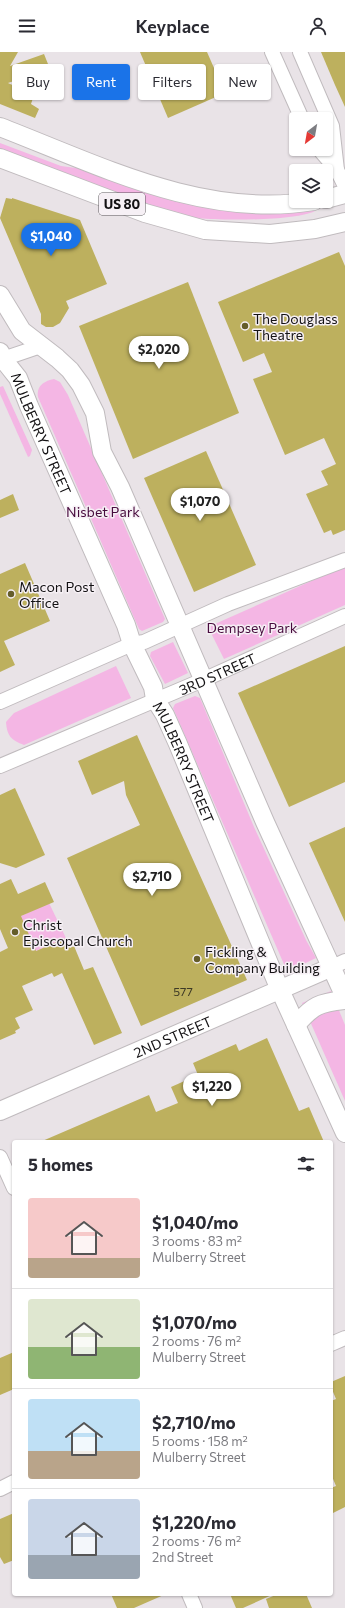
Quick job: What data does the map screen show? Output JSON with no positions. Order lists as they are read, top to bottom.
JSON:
{
  "streets": {
    "main road": ["US 80", "MULBERRY STREET", "2ND STREET"],
    "street": ["3RD STREET"]
  },
  "crossings": [
    ["MULBERRY STREET", "3RD STREET"],
    ["MULBERRY STREET", "2ND STREET"]
  ],
  "parks": ["Nisbet Park", "Dempsey Park"],
  "places": [
    "The Douglass Theatre",
    "Macon Post Office",
    "Christ Episcopal Church",
    "Fickling & Company Building"
  ],
  "house_numbers": ["577"],
  "north": "bottom left",
  "page": {
    "header": "Keyplace",
    "chip": [
      "Buy",
      "Rent",
      "Filters",
      "New"
    ],
    "price": [
      "$1,040",
      "$2,020",
      "$1,070",
      "$2,710",
      "$1,220"
    ],
    "heading": "5 homes",
    "list": [
      {
        "name": "$1,040/mo",
        "note": "3 rooms · 83 m² · Mulberry Street"
      },
      {
        "name": "$1,070/mo",
        "note": "2 rooms · 76 m² · Mulberry Street"
      },
      {
        "name": "$2,710/mo",
        "note": "5 rooms · 158 m² · Mulberry Street"
      },
      {
        "name": "$1,220/mo",
        "note": "2 rooms · 76 m² · 2nd Street"
      }
    ]
  }
}
